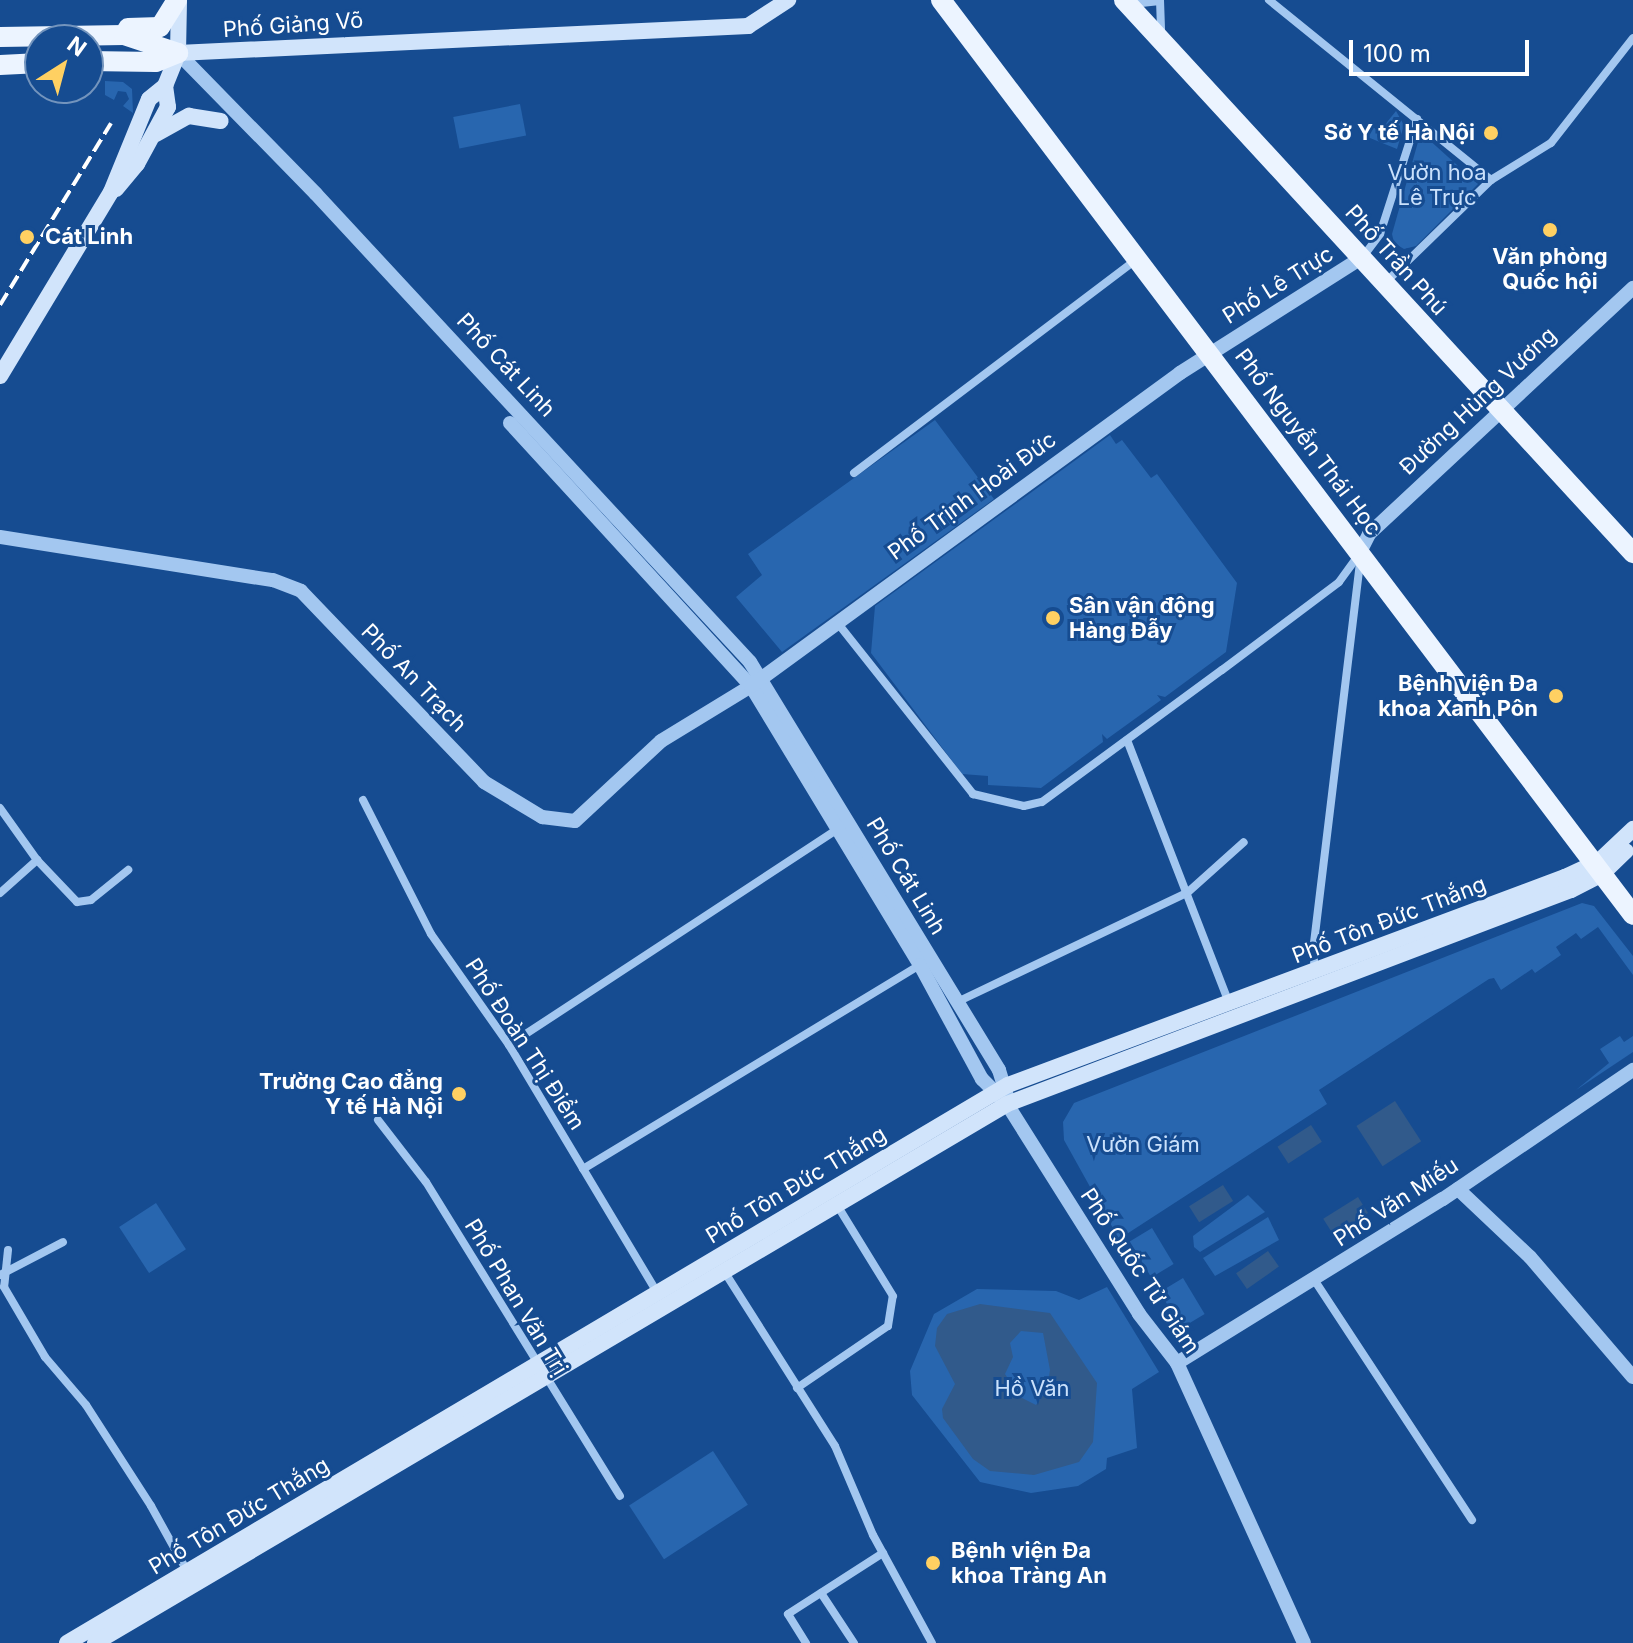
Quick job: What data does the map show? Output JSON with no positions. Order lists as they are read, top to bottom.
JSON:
{
  "streets": {
    "main road": [
      "Phố Giảng Võ",
      "Phố Trần Phú",
      "Phố Nguyễn Thái Học",
      "Phố Tôn Đức Thắng"
    ],
    "street": [
      "Phố Lê Trực",
      "Phố Cát Linh",
      "Đường Hùng Vương",
      "Phố Trịnh Hoài Đức",
      "Phố An Trạch",
      "Phố Đoàn Thị Điểm",
      "Phố Văn Miếu",
      "Phố Quốc Tử Giám",
      "Phố Phan Văn Trị"
    ]
  },
  "crossings": [
    ["Phố Giảng Võ", "Phố Cát Linh"],
    ["Phố Trần Phú", "Phố Lê Trực"],
    ["Phố Trần Phú", "Đường Hùng Vương"],
    ["Phố Lê Trực", "Phố Nguyễn Thái Học"],
    ["Phố Lê Trực", "Phố Trịnh Hoài Đức"],
    ["Phố Cát Linh", "Phố Trịnh Hoài Đức"],
    ["Phố Cát Linh", "Phố An Trạch"],
    ["Phố Cát Linh", "Phố Tôn Đức Thắng"],
    ["Phố Cát Linh", "Phố Quốc Tử Giám"],
    ["Đường Hùng Vương", "Phố Nguyễn Thái Học"],
    ["Phố Nguyễn Thái Học", "Phố Trịnh Hoài Đức"],
    ["Phố Nguyễn Thái Học", "Phố Tôn Đức Thắng"],
    ["Phố Trịnh Hoài Đức", "Phố An Trạch"],
    ["Phố Tôn Đức Thắng", "Phố Đoàn Thị Điểm"],
    ["Phố Tôn Đức Thắng", "Phố Quốc Tử Giám"],
    ["Phố Tôn Đức Thắng", "Phố Phan Văn Trị"],
    ["Phố Văn Miếu", "Phố Quốc Tử Giám"]
  ],
  "parks": ["Vườn hoa Lê Trực", "Vườn Giám", "Hồ Văn"],
  "places": [
    "Sở Y tế Hà Nội",
    "Văn phòng Quốc hội",
    "Cát Linh",
    "Sân vận động Hàng Đẫy",
    "Bệnh viện Đa khoa Xanh Pôn",
    "Trường Cao đẳng Y tế Hà Nội",
    "Bệnh viện Đa khoa Tràng An"
  ],
  "scale_bar": "100 m",
  "north": "top right"
}
